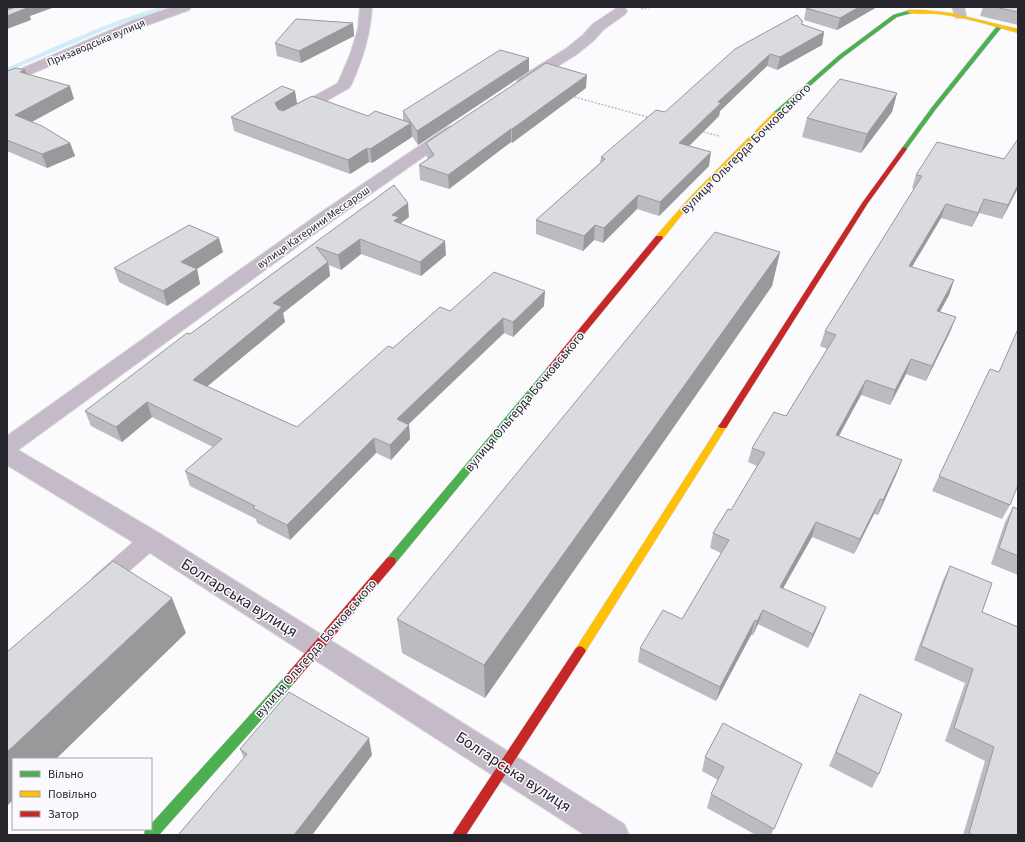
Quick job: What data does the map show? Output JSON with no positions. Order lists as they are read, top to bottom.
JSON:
{
  "streets": {
    "street": [
      "Призаводська вулиця",
      "вулиця Ольгерда Бочковського",
      "вулиця Катерини Мессарош",
      "Болгарська вулиця"
    ]
  },
  "crossings": [
    ["вулиця Ольгерда Бочковського", "Болгарська вулиця"]
  ],
  "legend": ["Вільно", "Повільно", "Затор"]
}
